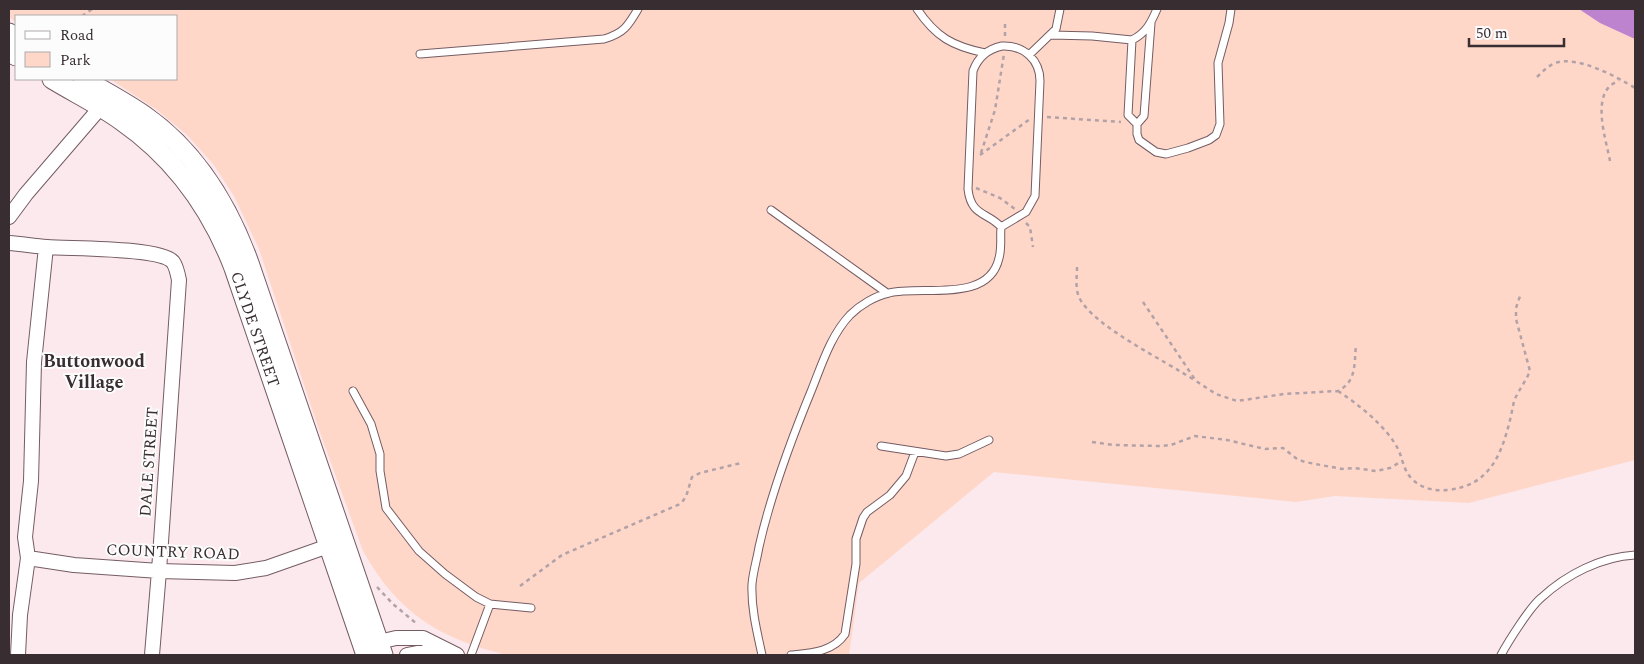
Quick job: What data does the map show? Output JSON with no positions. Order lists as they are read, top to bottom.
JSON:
{
  "streets": {
    "main road": ["CLYDE STREET"],
    "street": ["DALE STREET", "COUNTRY ROAD"]
  },
  "crossings": [
    ["CLYDE STREET", "COUNTRY ROAD"],
    ["DALE STREET", "COUNTRY ROAD"]
  ],
  "districts": ["Buttonwood Village"],
  "legend": ["Road", "Park"],
  "scale_bar": "50 m"
}
